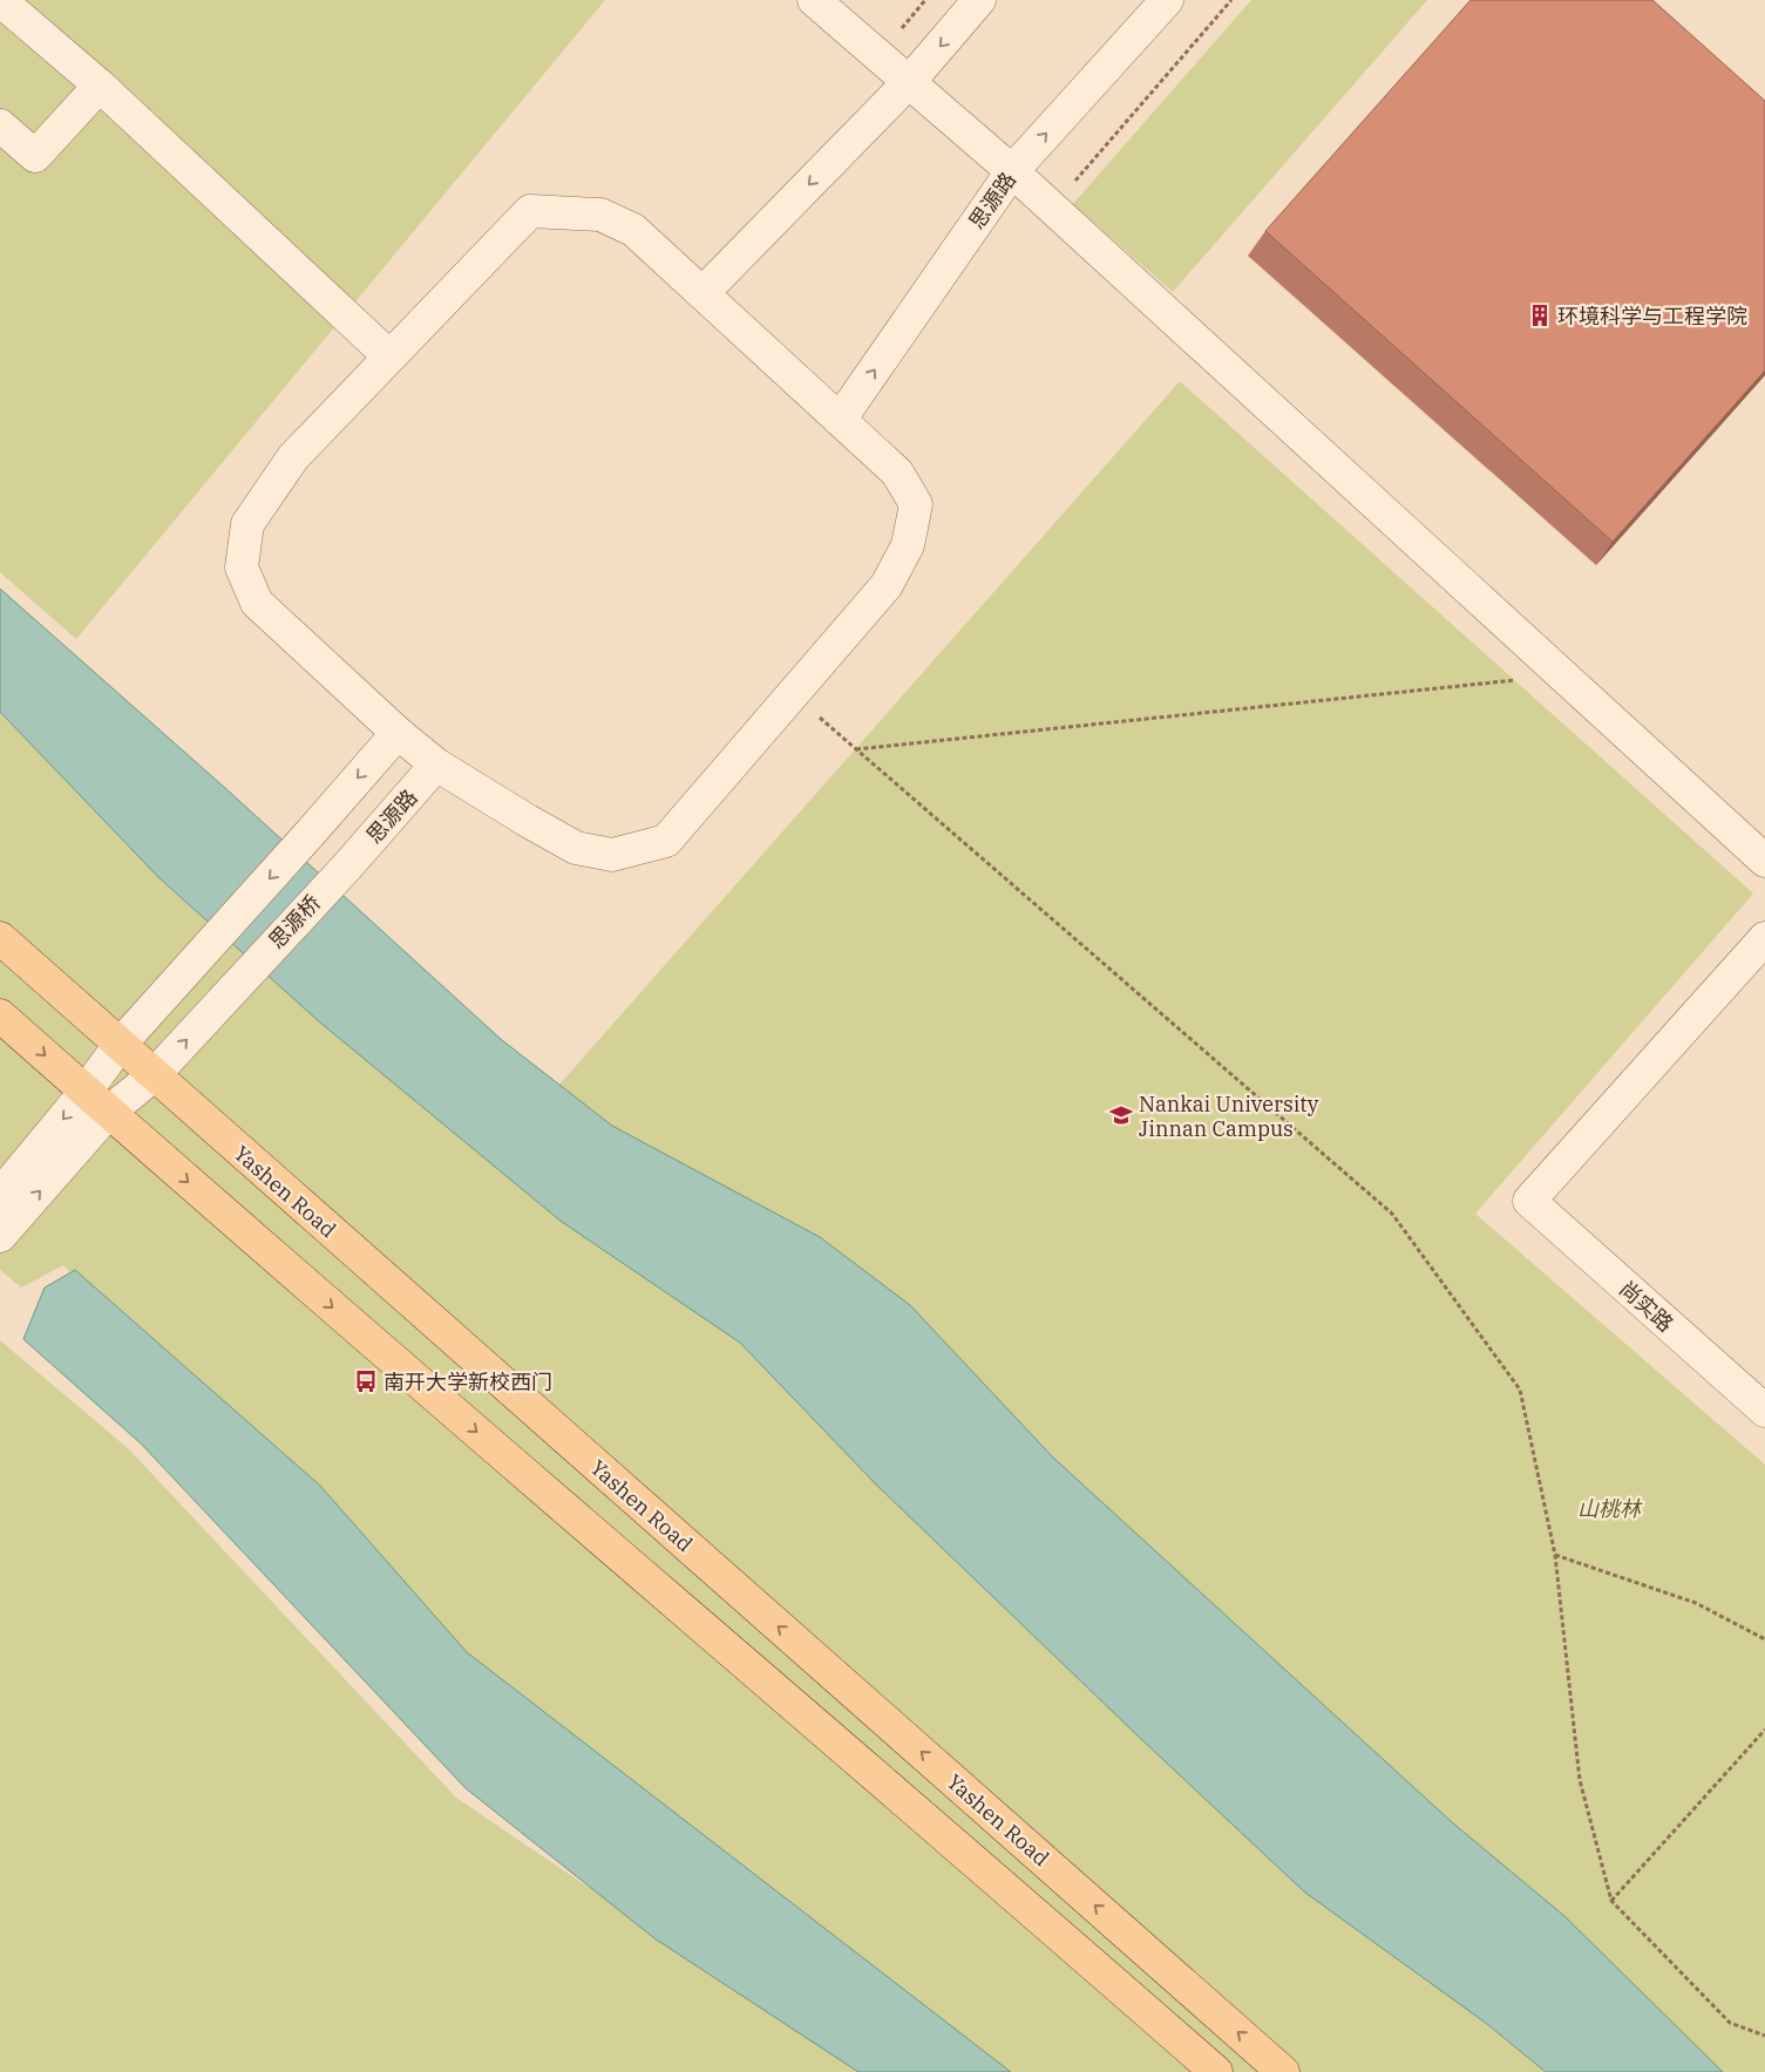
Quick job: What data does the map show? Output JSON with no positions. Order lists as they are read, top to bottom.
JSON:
{
  "streets": {
    "main road": ["Yashen Road"],
    "street": ["思源路", "思源桥", "尚实路"]
  },
  "crossings": [
    ["思源路", "思源桥"],
    ["思源桥", "Yashen Road"]
  ],
  "parks": ["山桃林"],
  "places": {
    "building": ["环境科学与工程学院"],
    "school or university": ["Nankai University Jinnan Campus"],
    "bus stop": ["南开大学新校西门"]
  }
}
